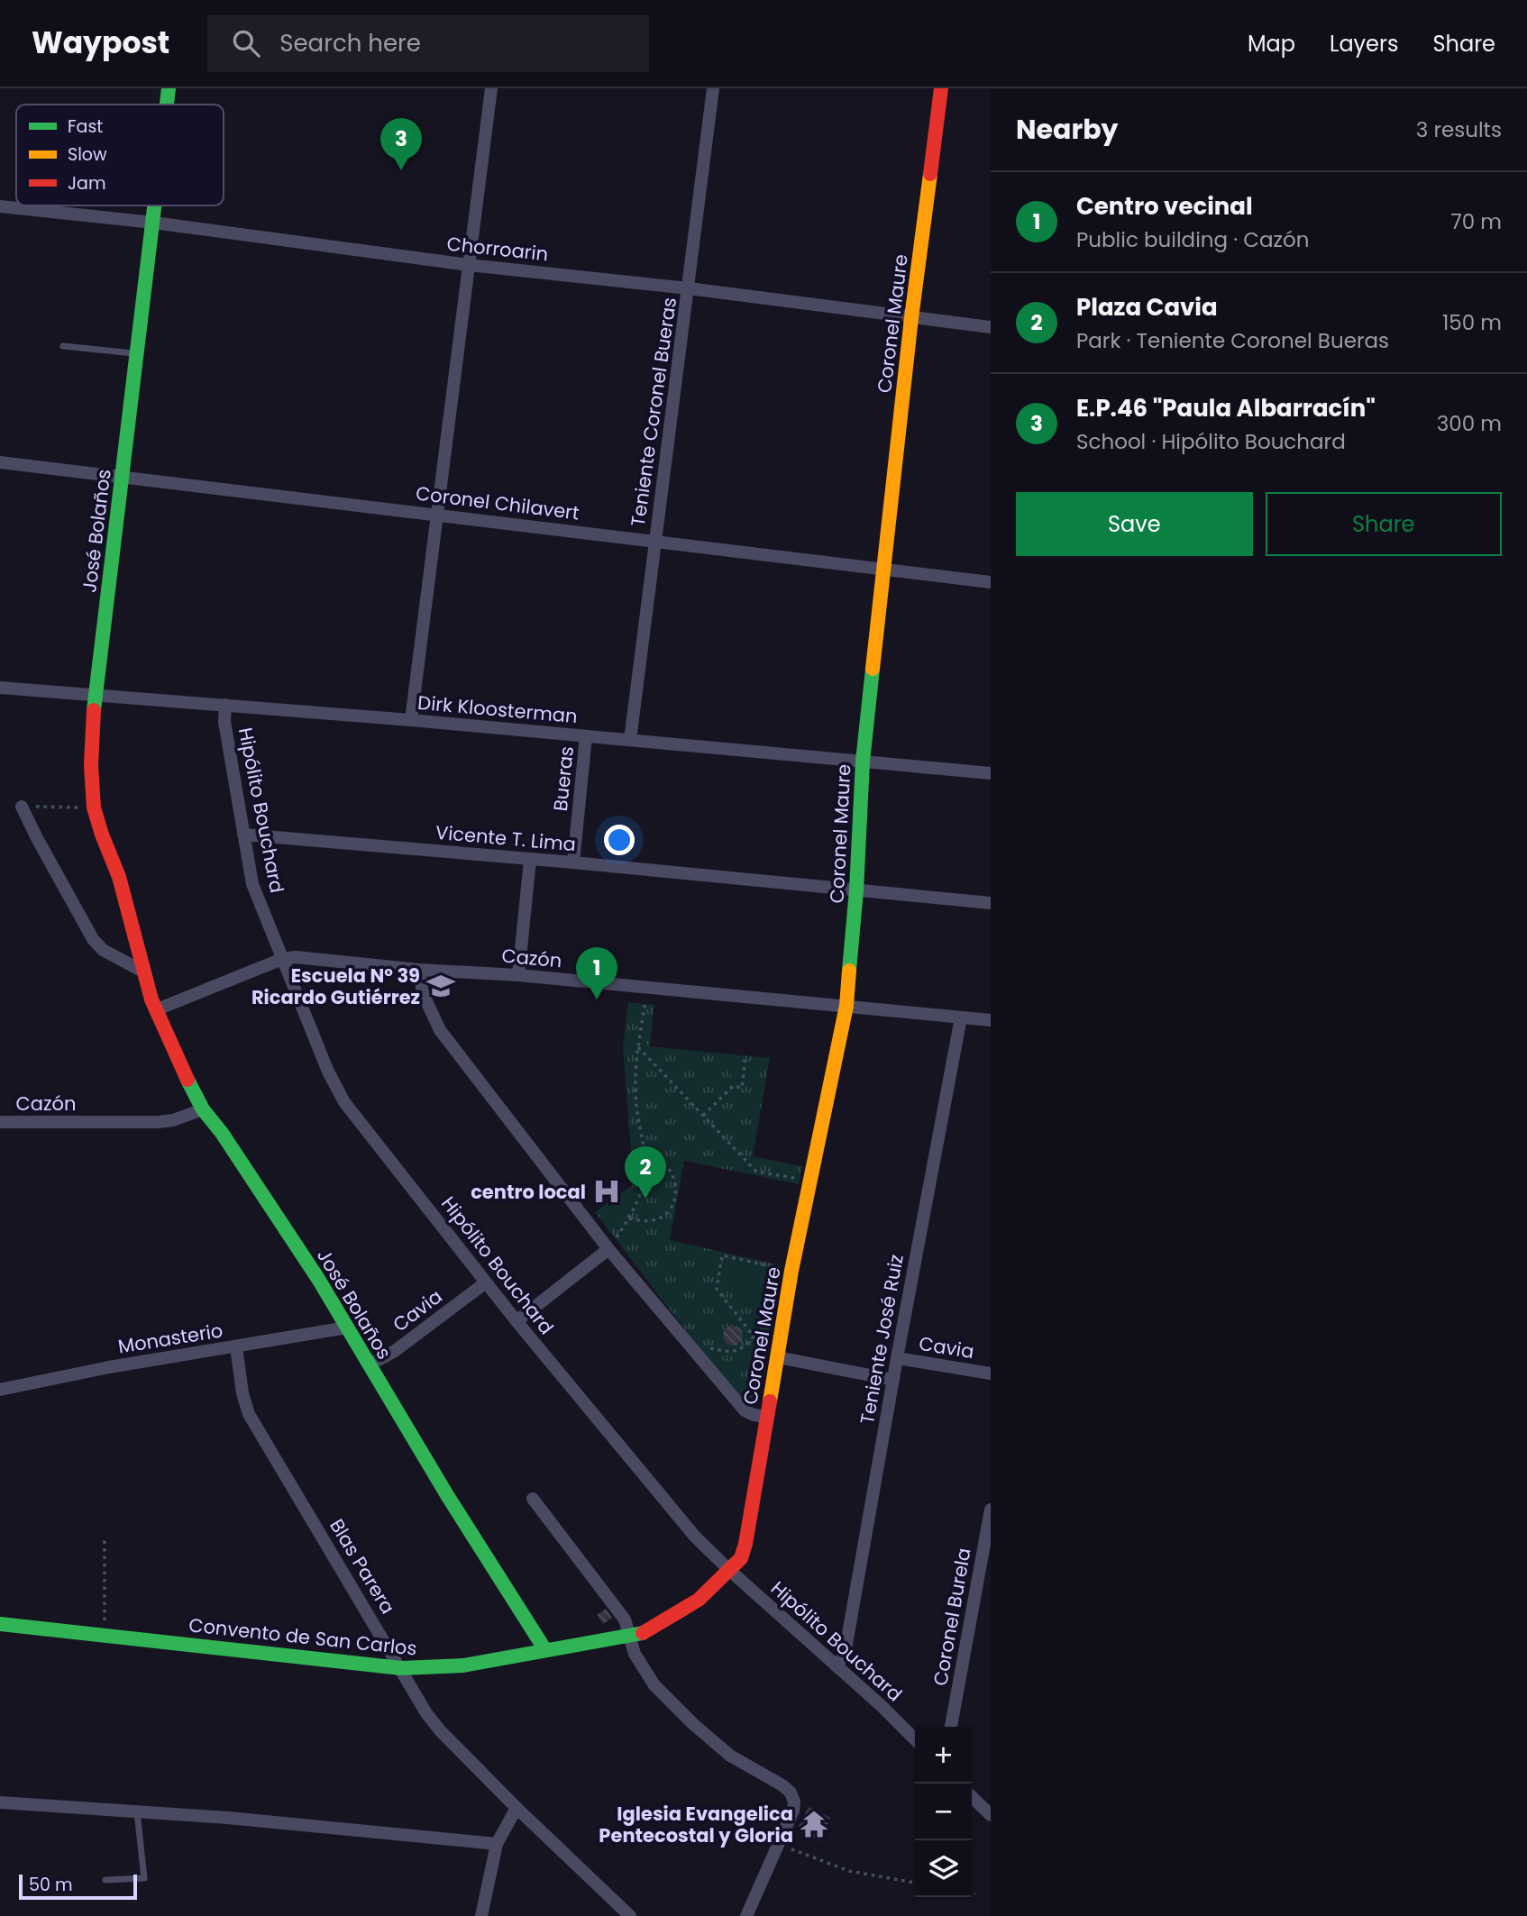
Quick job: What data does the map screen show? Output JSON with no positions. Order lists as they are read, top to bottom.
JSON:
{
  "streets": {
    "street": [
      "Chorroarin",
      "Coronel Maure",
      "Teniente Coronel Bueras",
      "Coronel Chilavert",
      "José Bolaños",
      "Dirk Kloosterman",
      "Bueras",
      "Hipólito Bouchard",
      "Vicente T. Lima",
      "Cazón",
      "Cavia",
      "Monasterio",
      "Teniente José Ruiz",
      "Blas Parera",
      "Coronel Burela",
      "Convento de San Carlos"
    ]
  },
  "crossings": [
    ["Chorroarin", "Coronel Maure"],
    ["Chorroarin", "Teniente Coronel Bueras"],
    ["Chorroarin", "José Bolaños"],
    ["Coronel Maure", "Coronel Chilavert"],
    ["Coronel Maure", "Dirk Kloosterman"],
    ["Coronel Maure", "Hipólito Bouchard"],
    ["Coronel Maure", "Vicente T. Lima"],
    ["Coronel Maure", "Cazón"],
    ["Coronel Maure", "Convento de San Carlos"],
    ["Teniente Coronel Bueras", "Coronel Chilavert"],
    ["Teniente Coronel Bueras", "Dirk Kloosterman"],
    ["Coronel Chilavert", "José Bolaños"],
    ["José Bolaños", "Dirk Kloosterman"],
    ["José Bolaños", "Cazón"],
    ["José Bolaños", "Cavia"],
    ["José Bolaños", "Monasterio"],
    ["José Bolaños", "Convento de San Carlos"],
    ["Dirk Kloosterman", "Bueras"],
    ["Dirk Kloosterman", "Hipólito Bouchard"],
    ["Bueras", "Vicente T. Lima"],
    ["Hipólito Bouchard", "Vicente T. Lima"],
    ["Hipólito Bouchard", "Cazón"],
    ["Hipólito Bouchard", "Cavia"],
    ["Hipólito Bouchard", "Teniente José Ruiz"],
    ["Hipólito Bouchard", "Convento de San Carlos"],
    ["Cazón", "Teniente José Ruiz"],
    ["Cavia", "Teniente José Ruiz"],
    ["Monasterio", "Blas Parera"],
    ["Blas Parera", "Convento de San Carlos"]
  ],
  "places": {
    "school or university": ["Escuela Nº 39 Ricardo Gutiérrez"],
    "hospital": ["centro local"],
    "temple": ["Iglesia Evangelica Pentecostal y Gloria"]
  },
  "legend": ["Fast", "Slow", "Jam"],
  "scale_bar": "50 m",
  "page": {
    "header": "Waypost",
    "search": "Search here",
    "nav": ["Map", "Layers", "Share"],
    "heading": ["Nearby", "3 results"],
    "pins": ["3", "1", "2"],
    "list": [
      {
        "mark": "1",
        "name": "Centro vecinal",
        "note": "Public building · Cazón",
        "value": "70 m"
      },
      {
        "mark": "2",
        "name": "Plaza Cavia",
        "note": "Park · Teniente Coronel Bueras",
        "value": "150 m"
      },
      {
        "mark": "3",
        "name": "E.P.46 \"Paula Albarracín\"",
        "note": "School · Hipólito Bouchard",
        "value": "300 m"
      }
    ],
    "buttons": ["Save", "Share"],
    "map_buttons": ["+", "−"],
    "scale": "50 m"
  }
}
